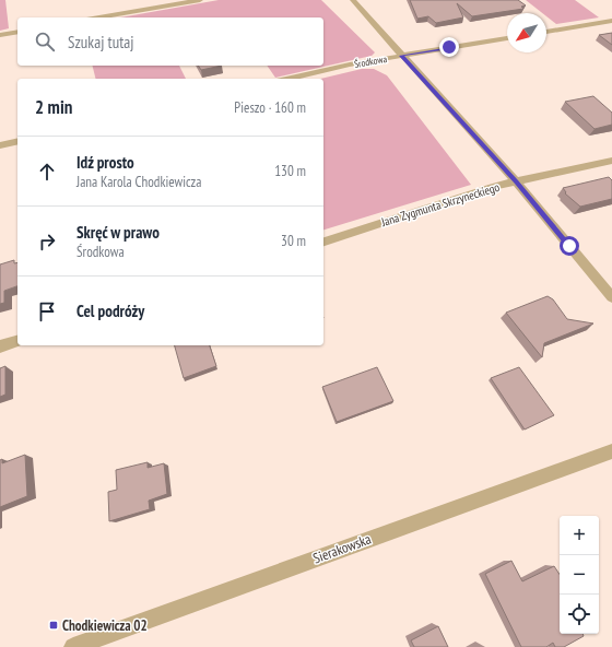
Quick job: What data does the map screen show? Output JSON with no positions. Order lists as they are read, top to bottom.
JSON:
{
  "streets": {
    "street": ["Środkowa", "Jana Zygmunta Skrzyneckiego", "Sierakowska"]
  },
  "places": {
    "transit": ["Chodkiewicza 02"]
  },
  "north": "bottom left",
  "page": {
    "search": "Szukaj tutaj",
    "heading": ["2 min", "Pieszo · 160 m"],
    "list": [
      ["Idź prosto", "Jana Karola Chodkiewicza", "130 m"],
      ["Skręć w prawo", "Środkowa", "30 m"],
      "Cel podróży"
    ],
    "map_buttons": ["+", "−"]
  }
}
